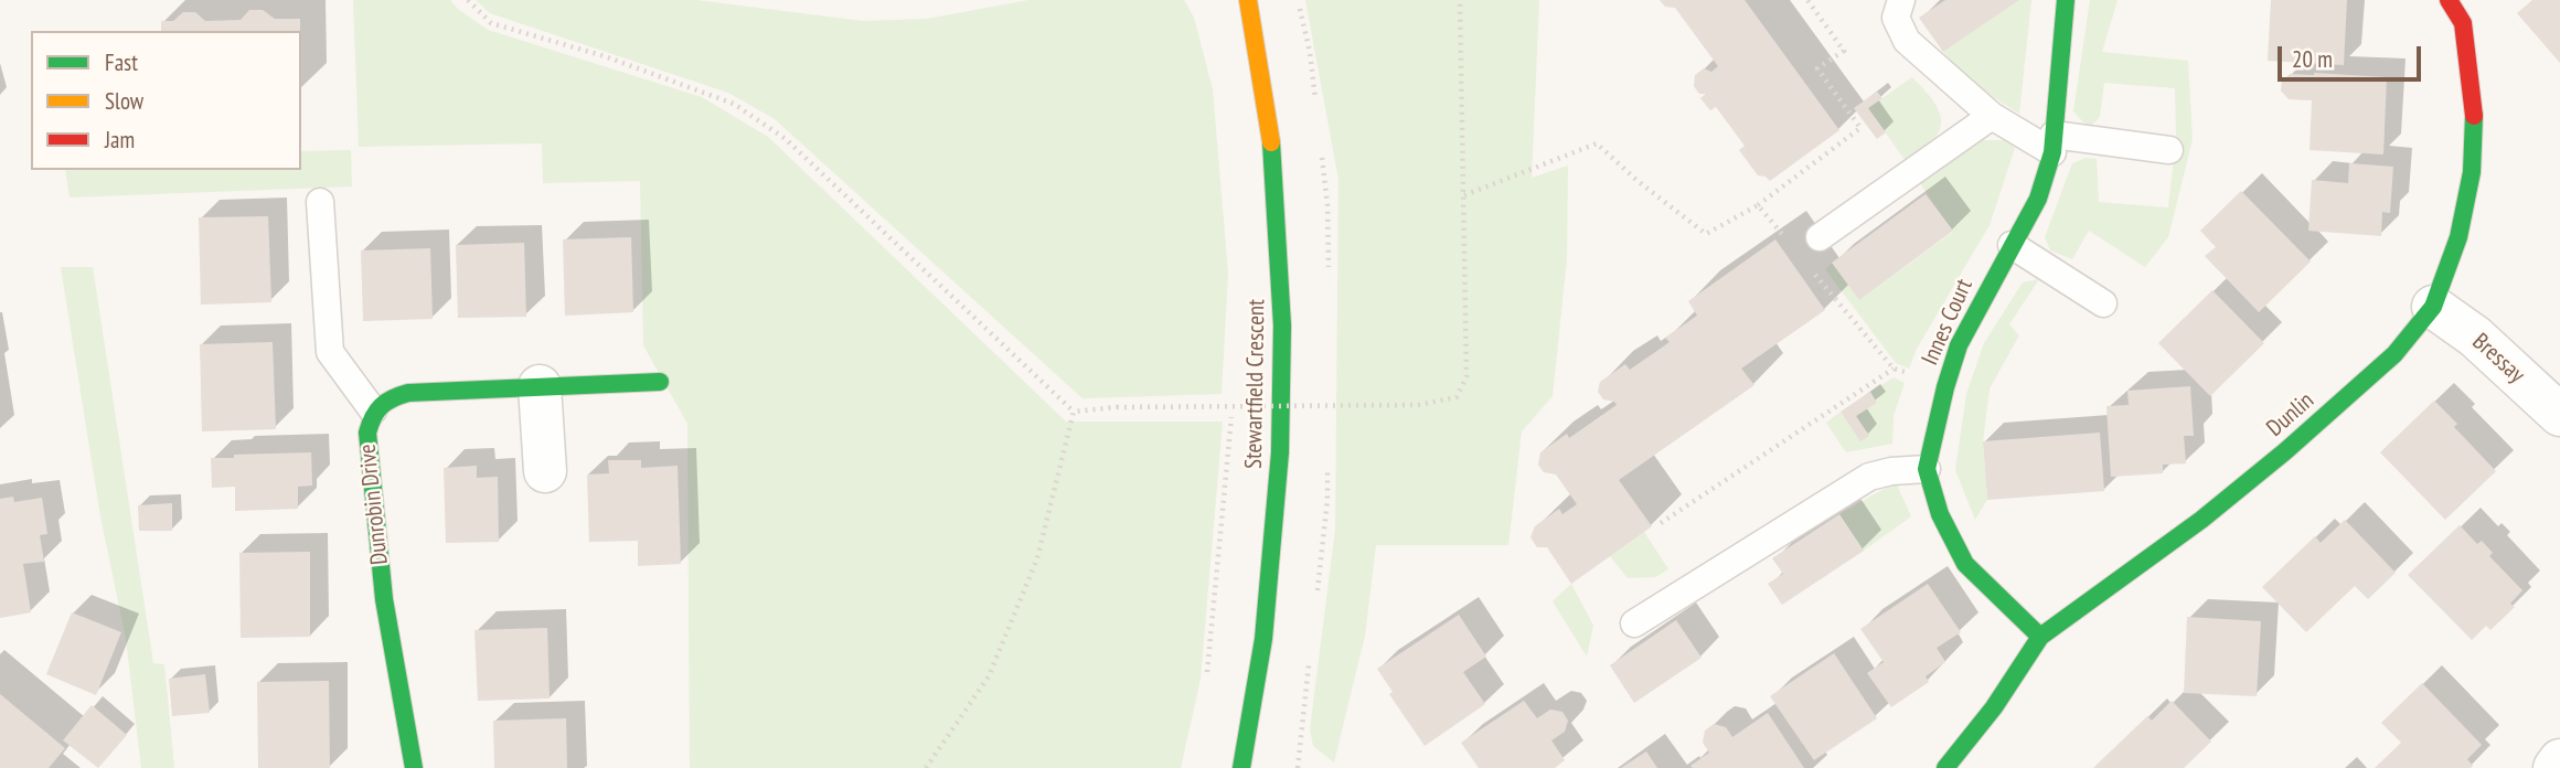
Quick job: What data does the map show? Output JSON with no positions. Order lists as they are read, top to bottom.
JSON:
{
  "streets": {
    "street": [
      "Innes Court",
      "Bressay",
      "Stewartfield Crescent",
      "Dunlin",
      "Dunrobin Drive"
    ]
  },
  "crossings": [
    ["Innes Court", "Dunlin"],
    ["Bressay", "Dunlin"]
  ],
  "legend": ["Fast", "Slow", "Jam"],
  "scale_bar": "20 m"
}
